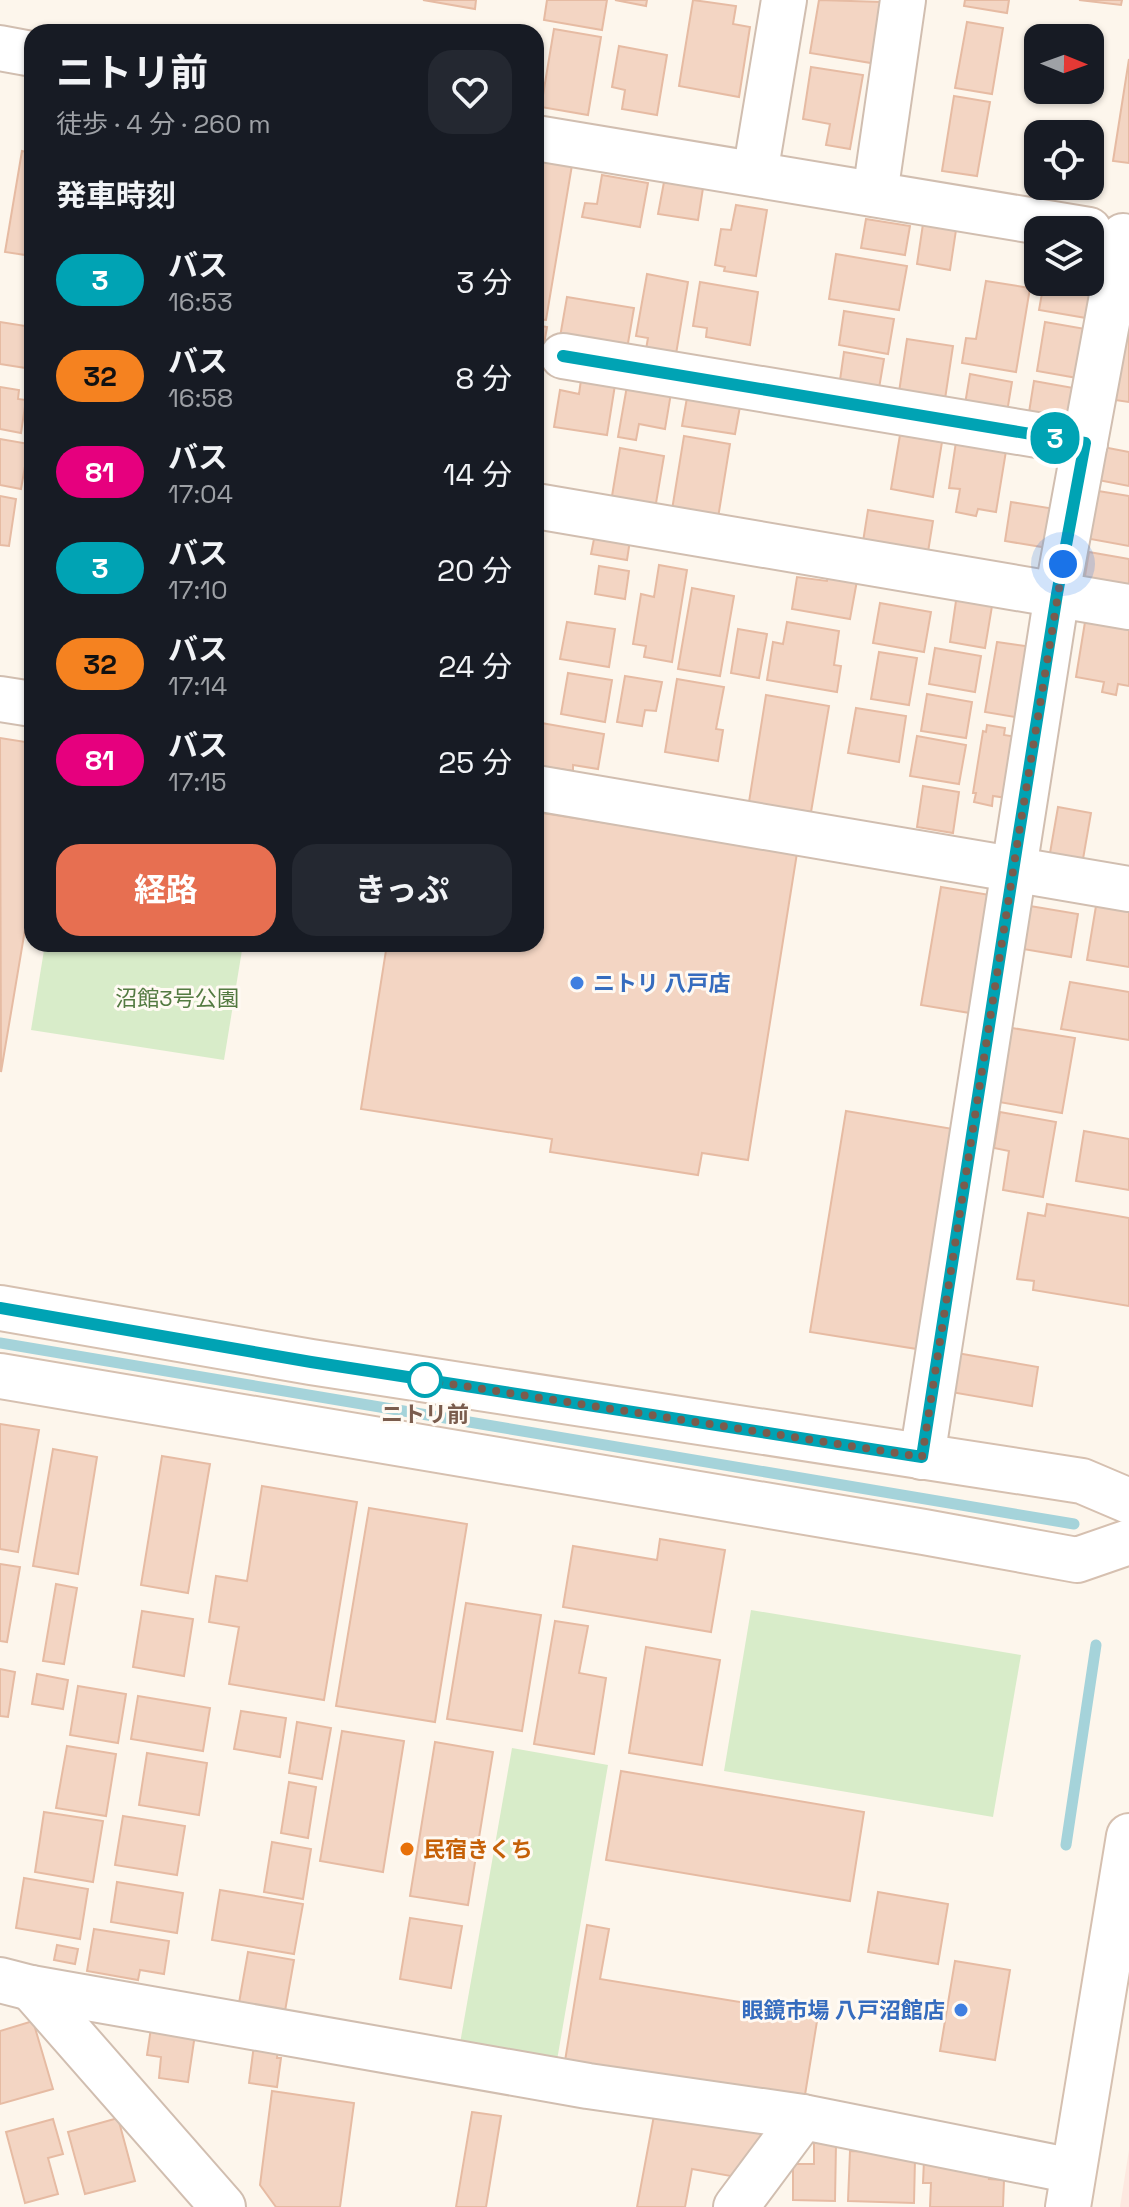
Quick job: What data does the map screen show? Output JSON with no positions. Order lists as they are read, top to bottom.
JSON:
{
  "parks": ["沼館3号公園"],
  "places": [
    "ニトリ 八戸店",
    "ニトリ前",
    "民宿きくち",
    "眼鏡市場 八戸沼館店"
  ],
  "lines": ["bus line 3"],
  "north": "right",
  "page": {
    "on_map": "3",
    "heading": [
      ["ニトリ前", "徒歩 · 4 分 · 260 m"],
      "発車時刻"
    ],
    "list": [
      {
        "mark": "3",
        "name": "バス",
        "note": "16:53",
        "value": "3 分"
      },
      {
        "mark": "32",
        "name": "バス",
        "note": "16:58",
        "value": "8 分"
      },
      {
        "mark": "81",
        "name": "バス",
        "note": "17:04",
        "value": "14 分"
      },
      {
        "mark": "3",
        "name": "バス",
        "note": "17:10",
        "value": "20 分"
      },
      {
        "mark": "32",
        "name": "バス",
        "note": "17:14",
        "value": "24 分"
      },
      {
        "mark": "81",
        "name": "バス",
        "note": "17:15",
        "value": "25 分"
      }
    ],
    "buttons": ["経路", "きっぷ"]
  }
}
